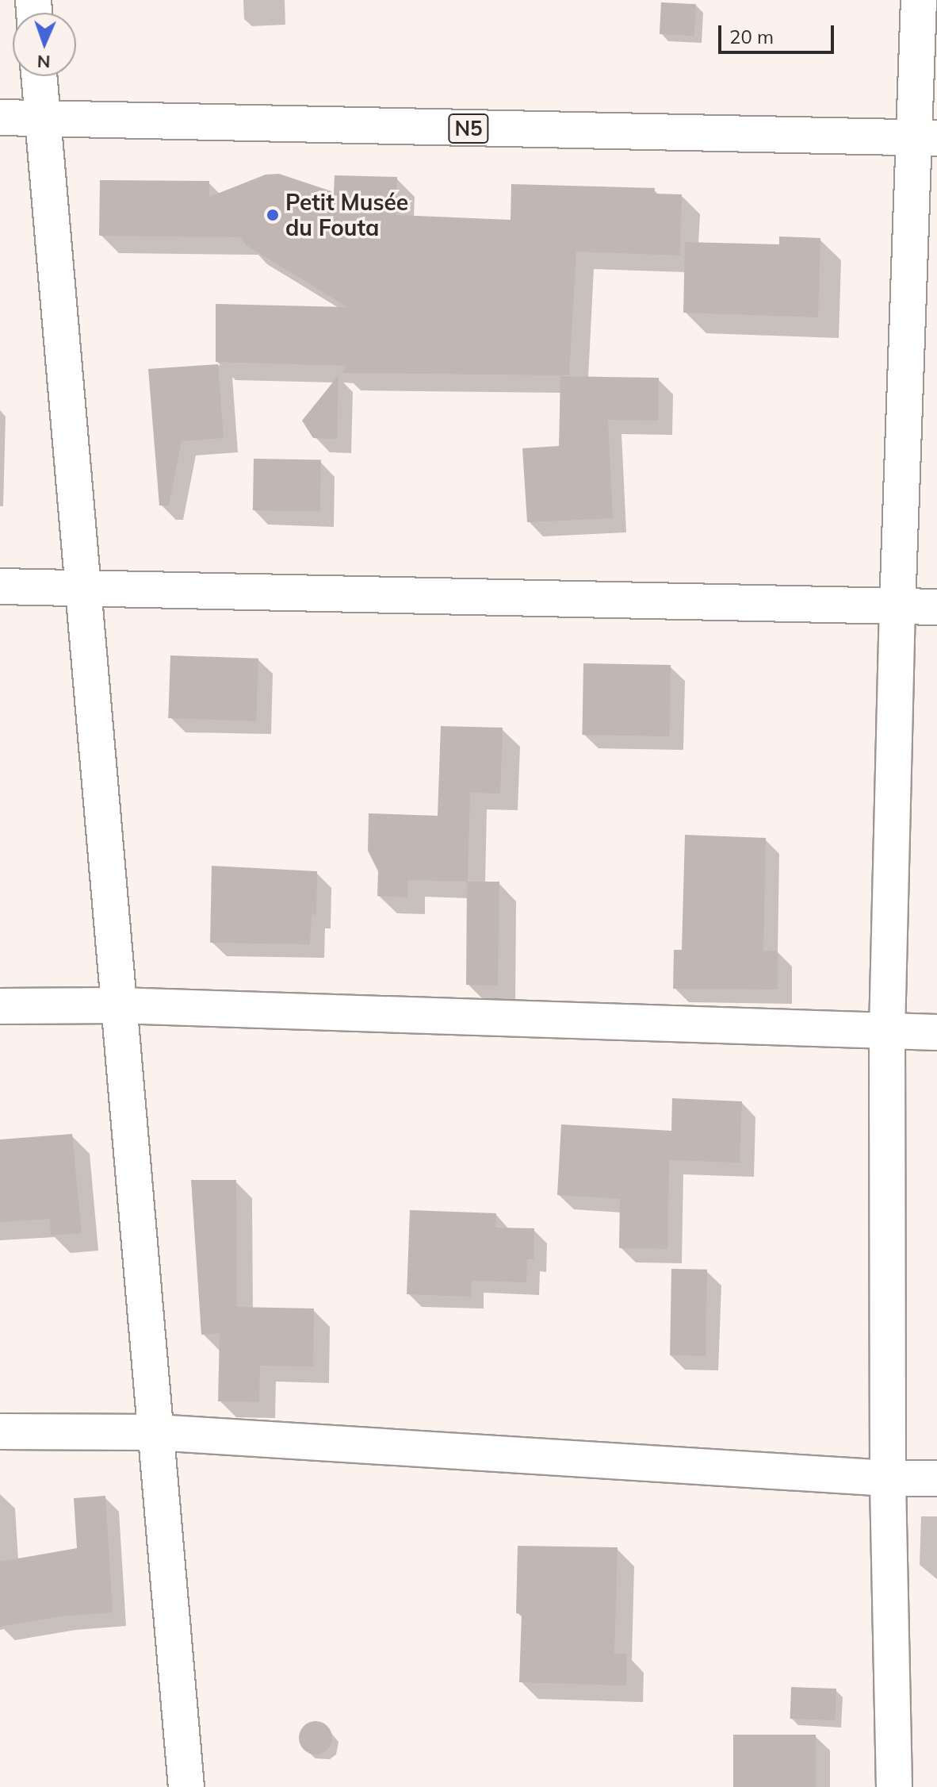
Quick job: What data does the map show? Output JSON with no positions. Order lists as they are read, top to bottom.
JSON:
{
  "streets": {
    "main road": ["N5"]
  },
  "places": ["Petit Musée du Fouta"],
  "scale_bar": "20 m",
  "north": "bottom"
}
